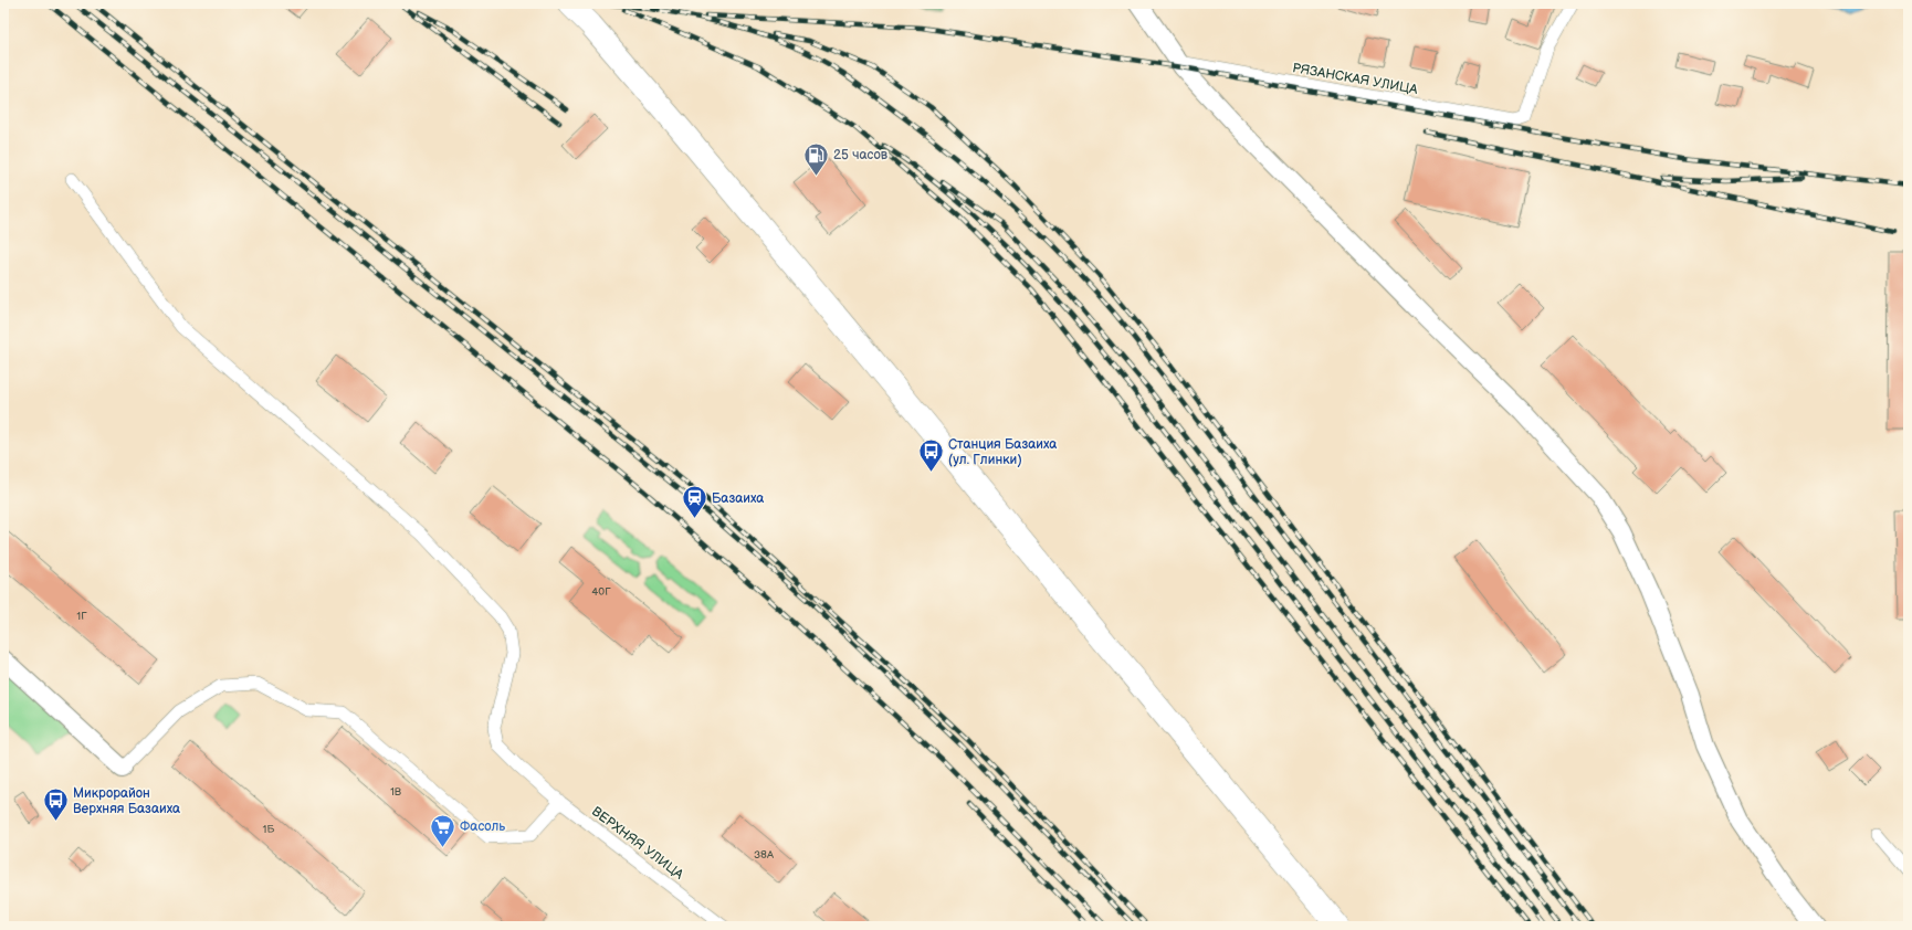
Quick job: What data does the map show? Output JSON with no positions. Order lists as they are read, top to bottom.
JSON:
{
  "streets": {
    "street": ["РЯЗАНСКАЯ УЛИЦА", "ВЕРХНЯЯ УЛИЦА"]
  },
  "places": {
    "fuel station": ["25 часов"],
    "bus stop": ["Станция Базаиха (ул. Глинки)", "Микрорайон Верхняя Базаиха"],
    "station": ["Базаиха"],
    "supermarket": ["Фасоль"]
  },
  "house_numbers": [
    "40Г",
    "1Г",
    "1В",
    "1Б",
    "38А"
  ]
}
